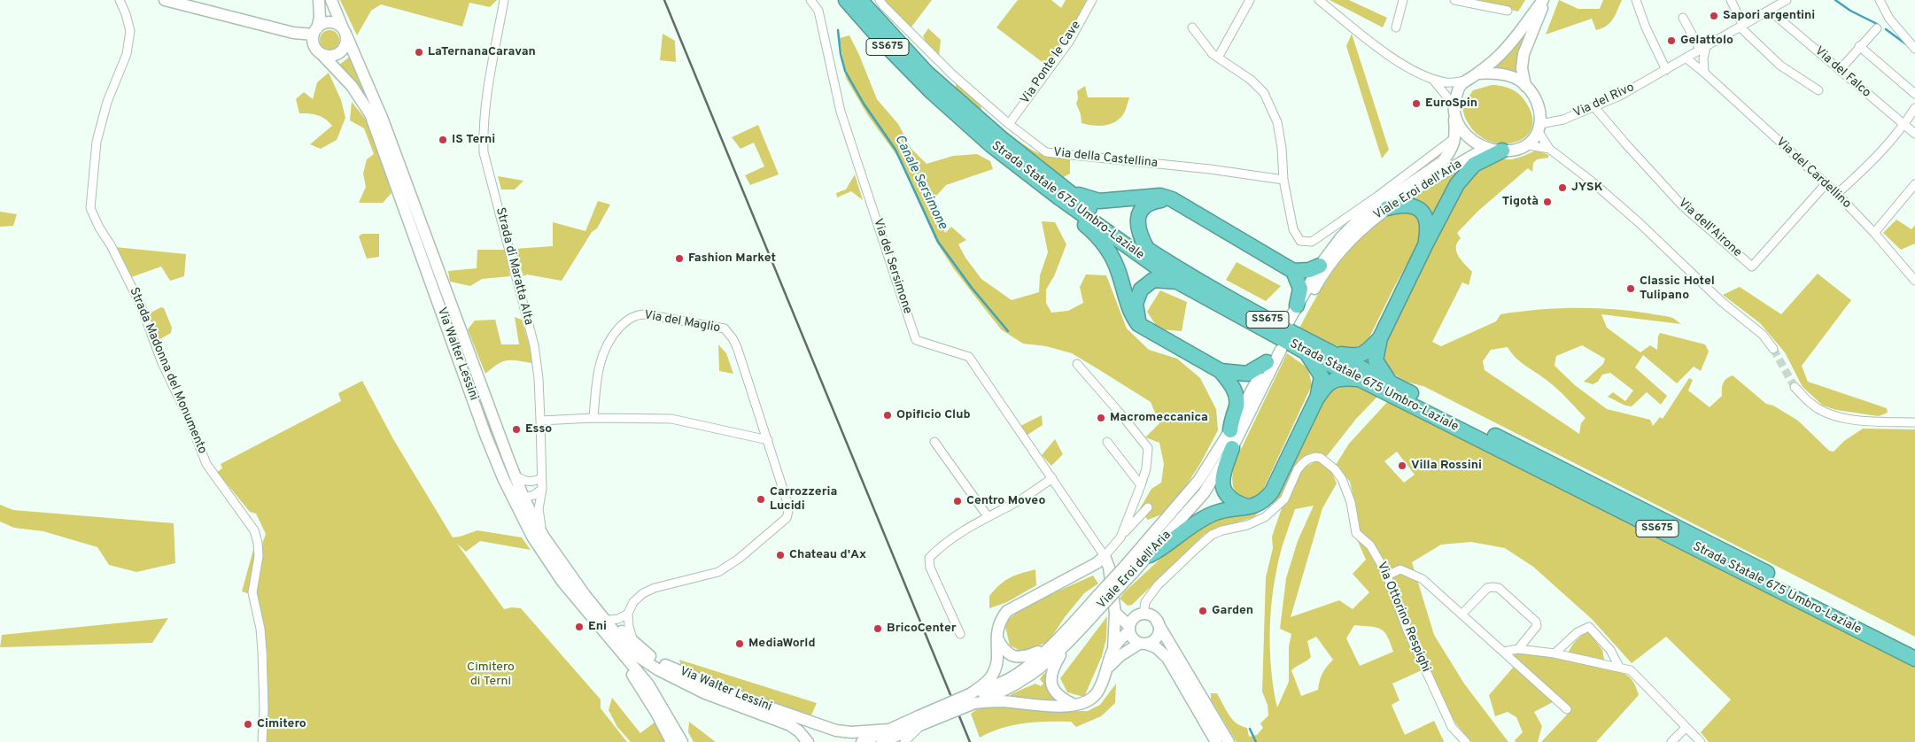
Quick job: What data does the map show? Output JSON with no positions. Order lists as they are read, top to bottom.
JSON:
{
  "streets": {
    "highway": ["SS675", "Strada Statale 675 Umbro-Laziale"],
    "main road": ["Viale Eroi dell'Aria", "Via Walter Lessini"],
    "street": [
      "Via Ponte le Cave",
      "Via del Falco",
      "Via del Rivo",
      "Via della Castellina",
      "Via del Cardellino",
      "Via dell'Airone",
      "Strada di Maratta Alta",
      "Via del Sersimone",
      "Via del Maglio",
      "Strada Madonna del Monumento",
      "Via Ottorino Respighi"
    ]
  },
  "crossings": [
    ["Via Ponte le Cave", "Via della Castellina"],
    ["Via del Falco", "Via del Rivo"],
    ["Via del Rivo", "Via del Cardellino"],
    ["Via del Rivo", "Viale Eroi dell'Aria"],
    ["Via del Rivo", "Via dell'Airone"],
    ["Via del Cardellino", "Via dell'Airone"],
    ["Strada di Maratta Alta", "Via Walter Lessini"]
  ],
  "water": ["Canale Sersimone"],
  "parks": ["Cimitero di Terni"],
  "places": [
    "Sapori argentini",
    "Gelattolo",
    "LaTernanaCaravan",
    "EuroSpin",
    "IS Terni",
    "JYSK",
    "Tigotà",
    "Fashion Market",
    "Classic Hotel Tulipano",
    "Opificio Club",
    "Macromeccanica",
    "Esso",
    "Villa Rossini",
    "Carrozzeria Lucidi",
    "Centro Moveo",
    "Chateau d'Ax",
    "Garden",
    "Eni",
    "BricoCenter",
    "MediaWorld",
    "Cimitero"
  ]
}
